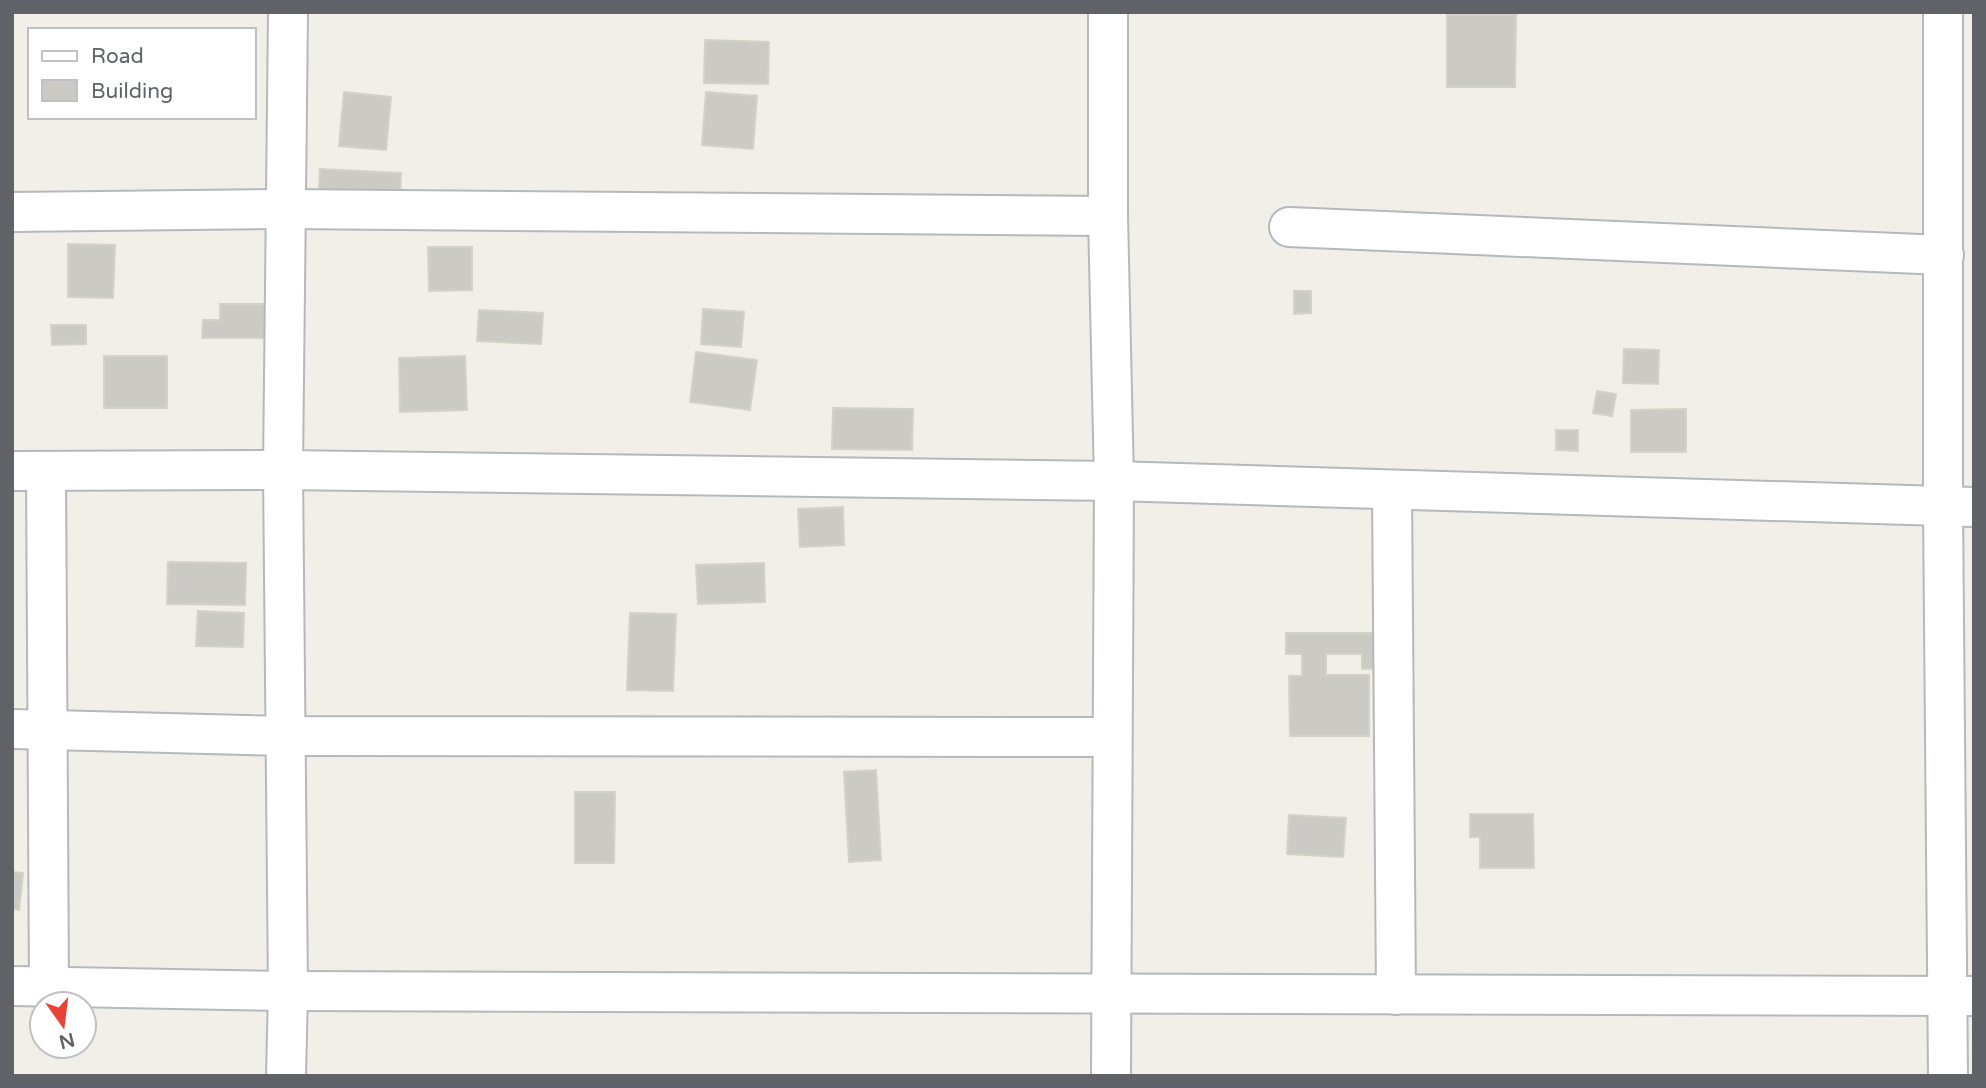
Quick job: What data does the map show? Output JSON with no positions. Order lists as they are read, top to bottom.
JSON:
{
  "legend": ["Road", "Building"],
  "north": "bottom"
}
